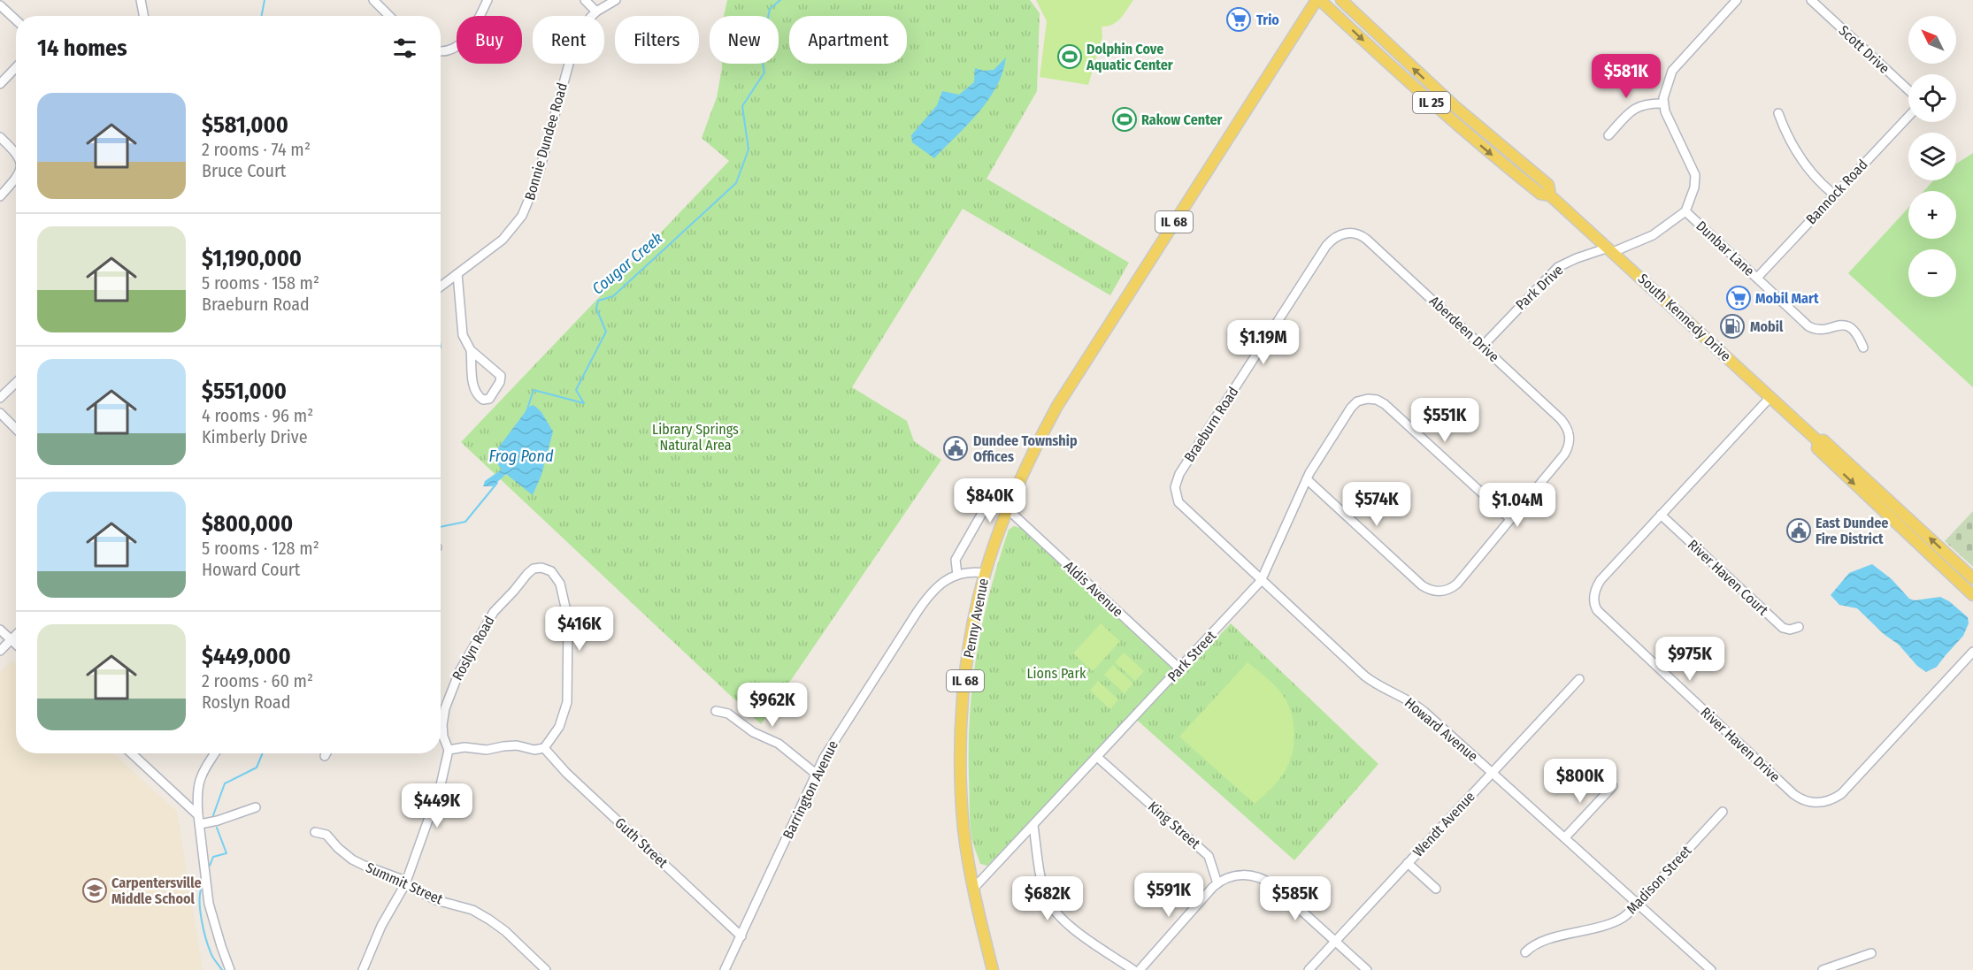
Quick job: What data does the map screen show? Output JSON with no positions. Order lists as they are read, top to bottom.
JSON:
{
  "streets": {
    "main road": [
      "IL 25",
      "IL 68",
      "South Kennedy Drive",
      "Penny Avenue"
    ],
    "street": [
      "Scott Drive",
      "Bonnie Dundee Road",
      "Bannock Road",
      "Dunbar Lane",
      "Park Drive",
      "Aberdeen Drive",
      "Braeburn Road",
      "River Haven Court",
      "Aldis Avenue",
      "Roslyn Road",
      "Park Street",
      "Howard Avenue",
      "River Haven Drive",
      "Barrington Avenue",
      "Wendt Avenue",
      "King Street",
      "Guth Street",
      "Madison Street",
      "Summit Street"
    ]
  },
  "crossings": [
    ["Bannock Road", "Dunbar Lane"],
    ["Dunbar Lane", "Park Drive"],
    ["Park Drive", "South Kennedy Drive"],
    ["Park Drive", "Aberdeen Drive"],
    ["South Kennedy Drive", "Penny Avenue"],
    ["South Kennedy Drive", "River Haven Drive"],
    ["Aberdeen Drive", "Braeburn Road"],
    ["Aberdeen Drive", "Park Street"],
    ["Braeburn Road", "Howard Avenue"],
    ["River Haven Court", "River Haven Drive"],
    ["Aldis Avenue", "Penny Avenue"],
    ["Aldis Avenue", "Park Street"],
    ["Penny Avenue", "Park Street"],
    ["Penny Avenue", "Barrington Avenue"],
    ["Roslyn Road", "Guth Street"],
    ["Roslyn Road", "Summit Street"],
    ["Park Street", "Howard Avenue"],
    ["Park Street", "King Street"],
    ["Howard Avenue", "Wendt Avenue"],
    ["Howard Avenue", "Madison Street"],
    ["Barrington Avenue", "Guth Street"]
  ],
  "water": ["Cougar Creek", "Frog Pond"],
  "parks": ["Library Springs Natural Area", "Lions Park"],
  "places": {
    "supermarket": ["Trio", "Mobil Mart"],
    "sports": ["Dolphin Cove Aquatic Center", "Rakow Center"],
    "fuel station": ["Mobil"],
    "public building": ["Dundee Township Offices", "East Dundee Fire District"],
    "school or university": ["Carpentersville Middle School"]
  },
  "north": "top left",
  "page": {
    "map_buttons": ["+", "−"],
    "chip": [
      "Buy",
      "Rent",
      "Filters",
      "New",
      "Apartment"
    ],
    "heading": "14 homes",
    "price": [
      "$581K",
      "$1.19M",
      "$551K",
      "$840K",
      "$574K",
      "$1.04M",
      "$416K",
      "$975K",
      "$962K",
      "$800K",
      "$449K",
      "$591K",
      "$682K",
      "$585K"
    ],
    "list": [
      {
        "name": "$581,000",
        "note": "2 rooms · 74 m² · Bruce Court"
      },
      {
        "name": "$1,190,000",
        "note": "5 rooms · 158 m² · Braeburn Road"
      },
      {
        "name": "$551,000",
        "note": "4 rooms · 96 m² · Kimberly Drive"
      },
      {
        "name": "$800,000",
        "note": "5 rooms · 128 m² · Howard Court"
      },
      {
        "name": "$449,000",
        "note": "2 rooms · 60 m² · Roslyn Road"
      }
    ]
  }
}
